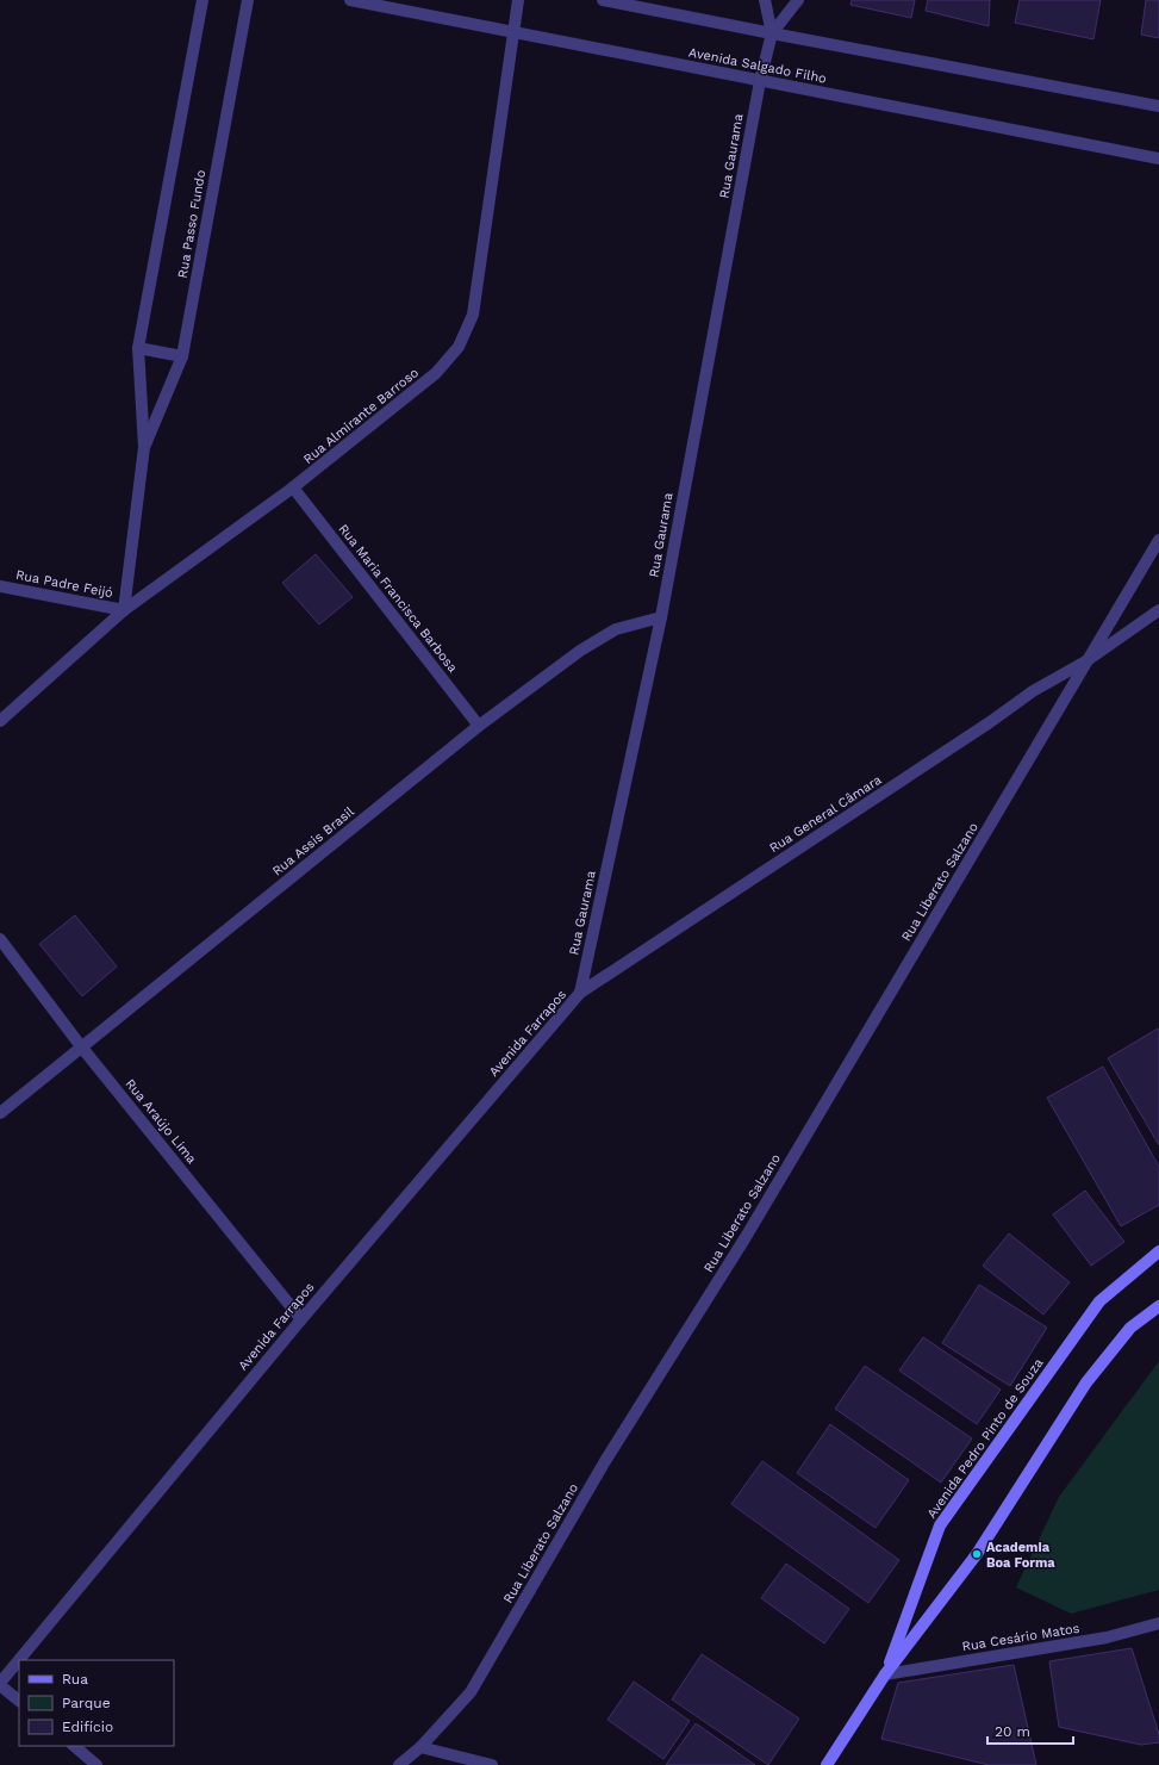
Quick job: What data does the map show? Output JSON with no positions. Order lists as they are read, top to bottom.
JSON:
{
  "streets": {
    "main road": ["Avenida Pedro Pinto de Souza"],
    "street": [
      "Avenida Salgado Filho",
      "Rua Gaurama",
      "Rua Passo Fundo",
      "Rua Almirante Barroso",
      "Rua Padre Feijó",
      "Rua Maria Francisca Barbosa",
      "Rua General Câmara",
      "Rua Assis Brasil",
      "Rua Liberato Salzano",
      "Avenida Farrapos",
      "Rua Araújo Lima",
      "Rua Cesário Matos"
    ]
  },
  "crossings": [
    ["Avenida Salgado Filho", "Rua Gaurama"],
    ["Avenida Salgado Filho", "Rua Almirante Barroso"],
    ["Rua Gaurama", "Rua General Câmara"],
    ["Rua Gaurama", "Rua Assis Brasil"],
    ["Rua Gaurama", "Avenida Farrapos"],
    ["Rua Passo Fundo", "Rua Almirante Barroso"],
    ["Rua Passo Fundo", "Rua Padre Feijó"],
    ["Rua Almirante Barroso", "Rua Padre Feijó"],
    ["Rua Almirante Barroso", "Rua Maria Francisca Barbosa"],
    ["Rua Maria Francisca Barbosa", "Rua Assis Brasil"],
    ["Rua General Câmara", "Rua Liberato Salzano"],
    ["Rua General Câmara", "Avenida Farrapos"],
    ["Rua Assis Brasil", "Rua Araújo Lima"],
    ["Avenida Farrapos", "Rua Araújo Lima"],
    ["Avenida Pedro Pinto de Souza", "Rua Cesário Matos"]
  ],
  "places": ["Academia Boa Forma"],
  "legend": ["Rua", "Parque", "Edifício"],
  "scale_bar": "20 m"
}
